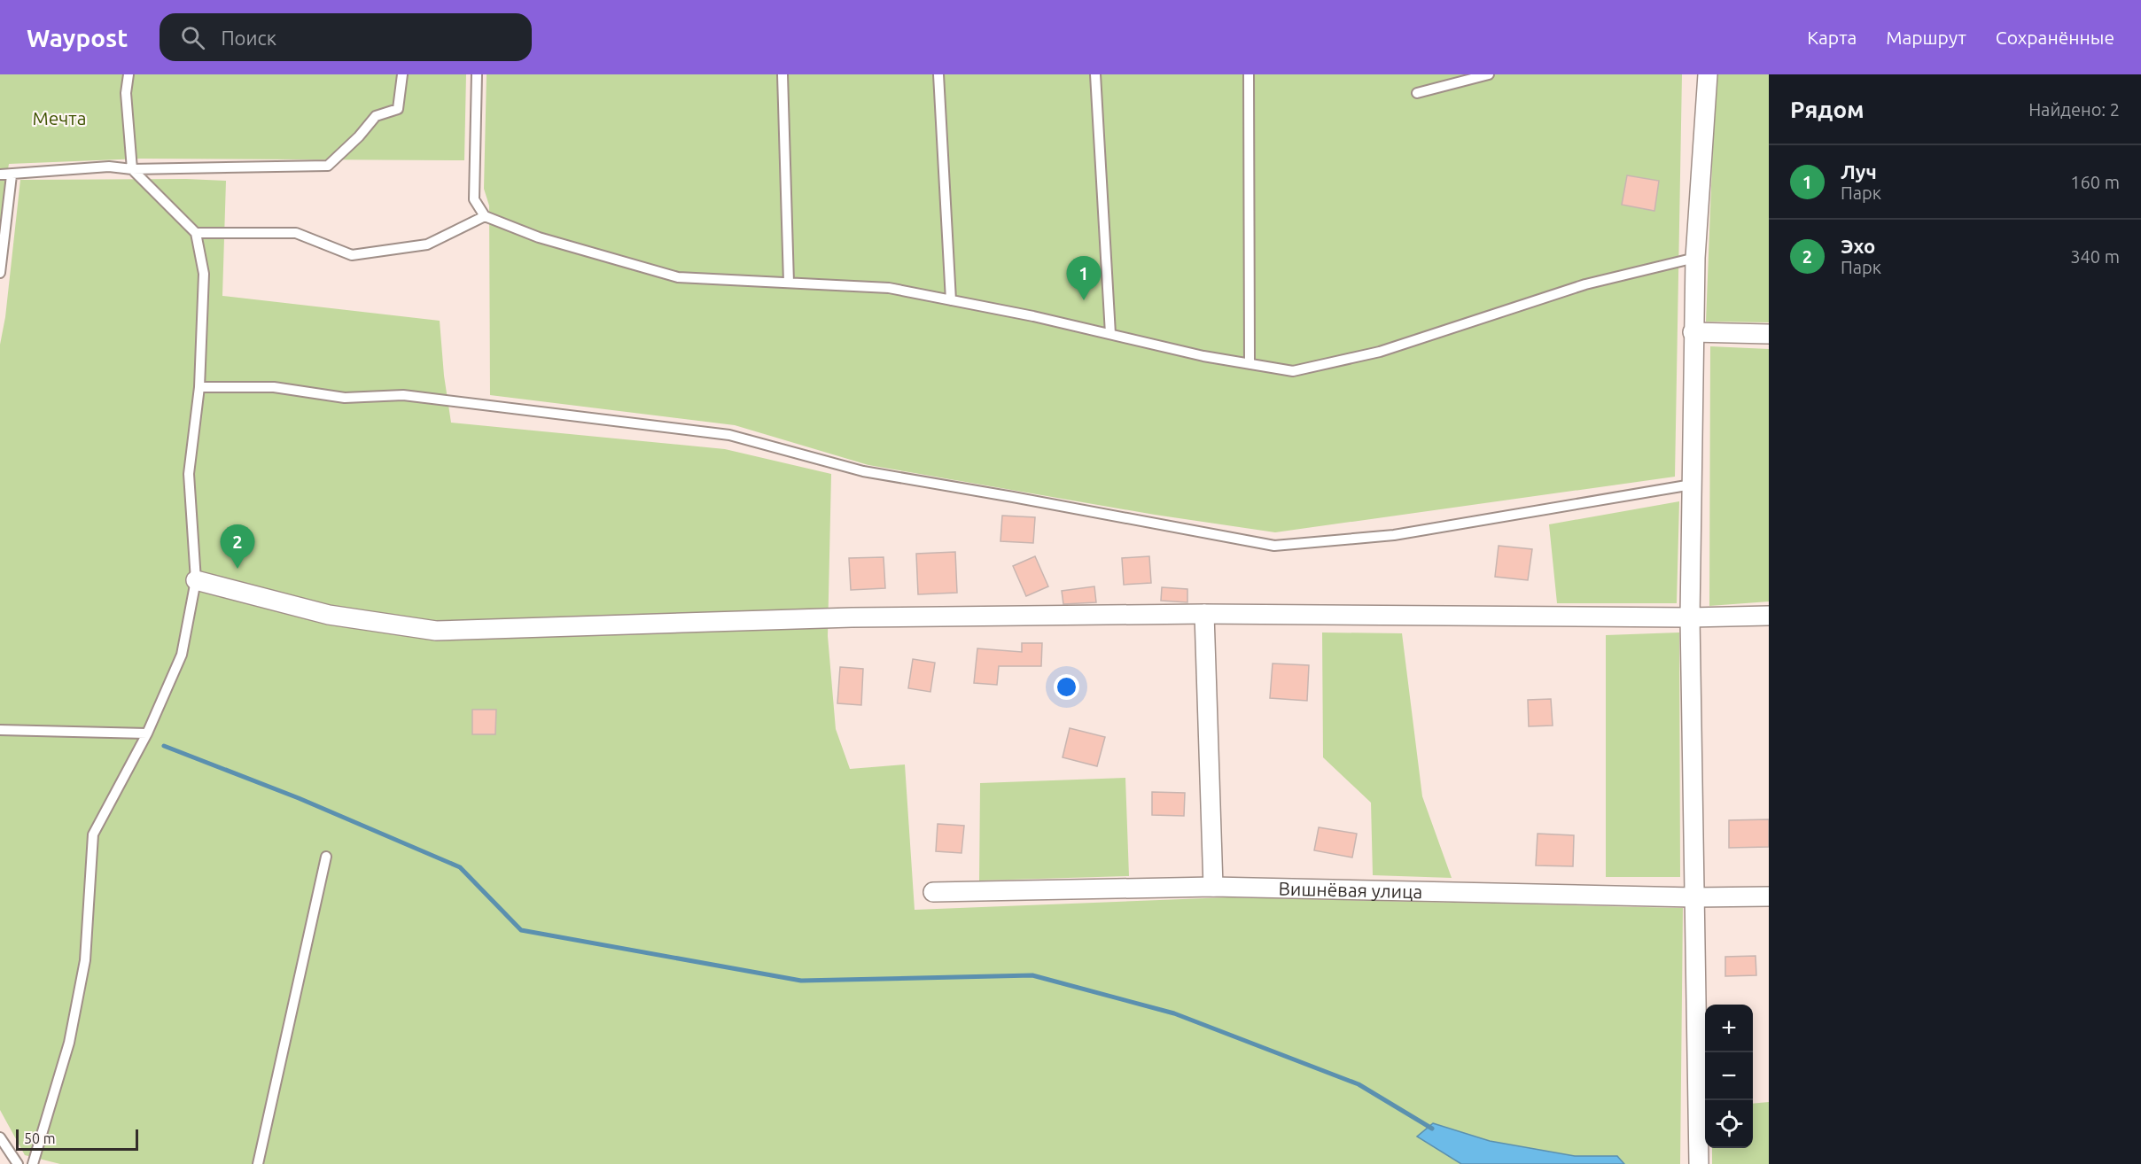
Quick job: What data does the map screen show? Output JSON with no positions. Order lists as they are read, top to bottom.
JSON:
{
  "streets": {
    "street": ["Вишнёвая улица"]
  },
  "parks": ["Мечта"],
  "scale_bar": "50 m",
  "page": {
    "header": "Waypost",
    "search": "Поиск",
    "nav": ["Карта", "Маршрут", "Сохранённые"],
    "heading": ["Рядом", "Найдено: 2"],
    "list": [
      {
        "mark": "1",
        "name": "Луч",
        "note": "Парк",
        "value": "160 m"
      },
      {
        "mark": "2",
        "name": "Эхо",
        "note": "Парк",
        "value": "340 m"
      }
    ],
    "pins": ["1", "2"],
    "map_buttons": ["+", "−"],
    "scale": "50 m"
  }
}
